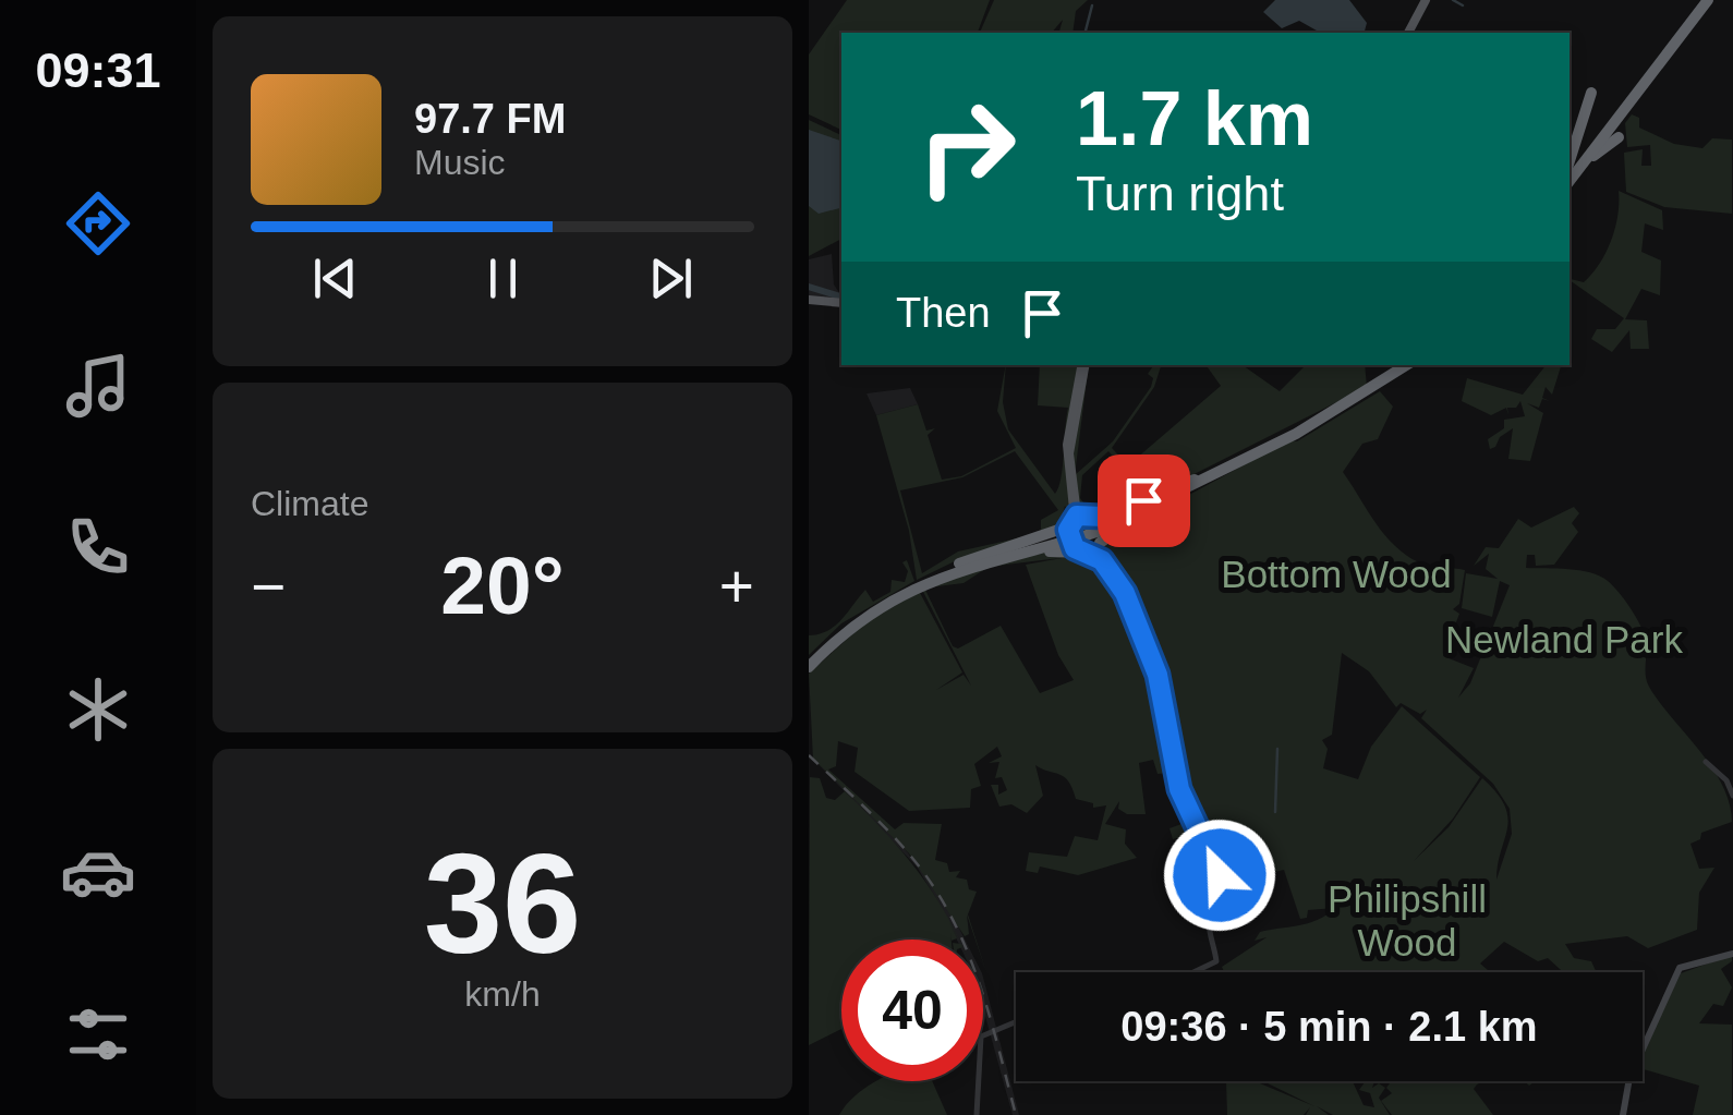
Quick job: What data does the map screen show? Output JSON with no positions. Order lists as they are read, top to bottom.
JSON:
{
  "parks": ["Bottom Wood", "Newland Park", "Philipshill Wood"],
  "page": {
    "tabs": "09:31",
    "turn": ["1.7 km", "Turn right"],
    "song": ["97.7 FM", "Music"],
    "then": "Then",
    "tile": [
      "Climate",
      ["36", "km/h"]
    ],
    "heat": ["−", "20°", "+"],
    "limit": "40",
    "trip": "09:36 · 5 min · 2.1 km"
  }
}
